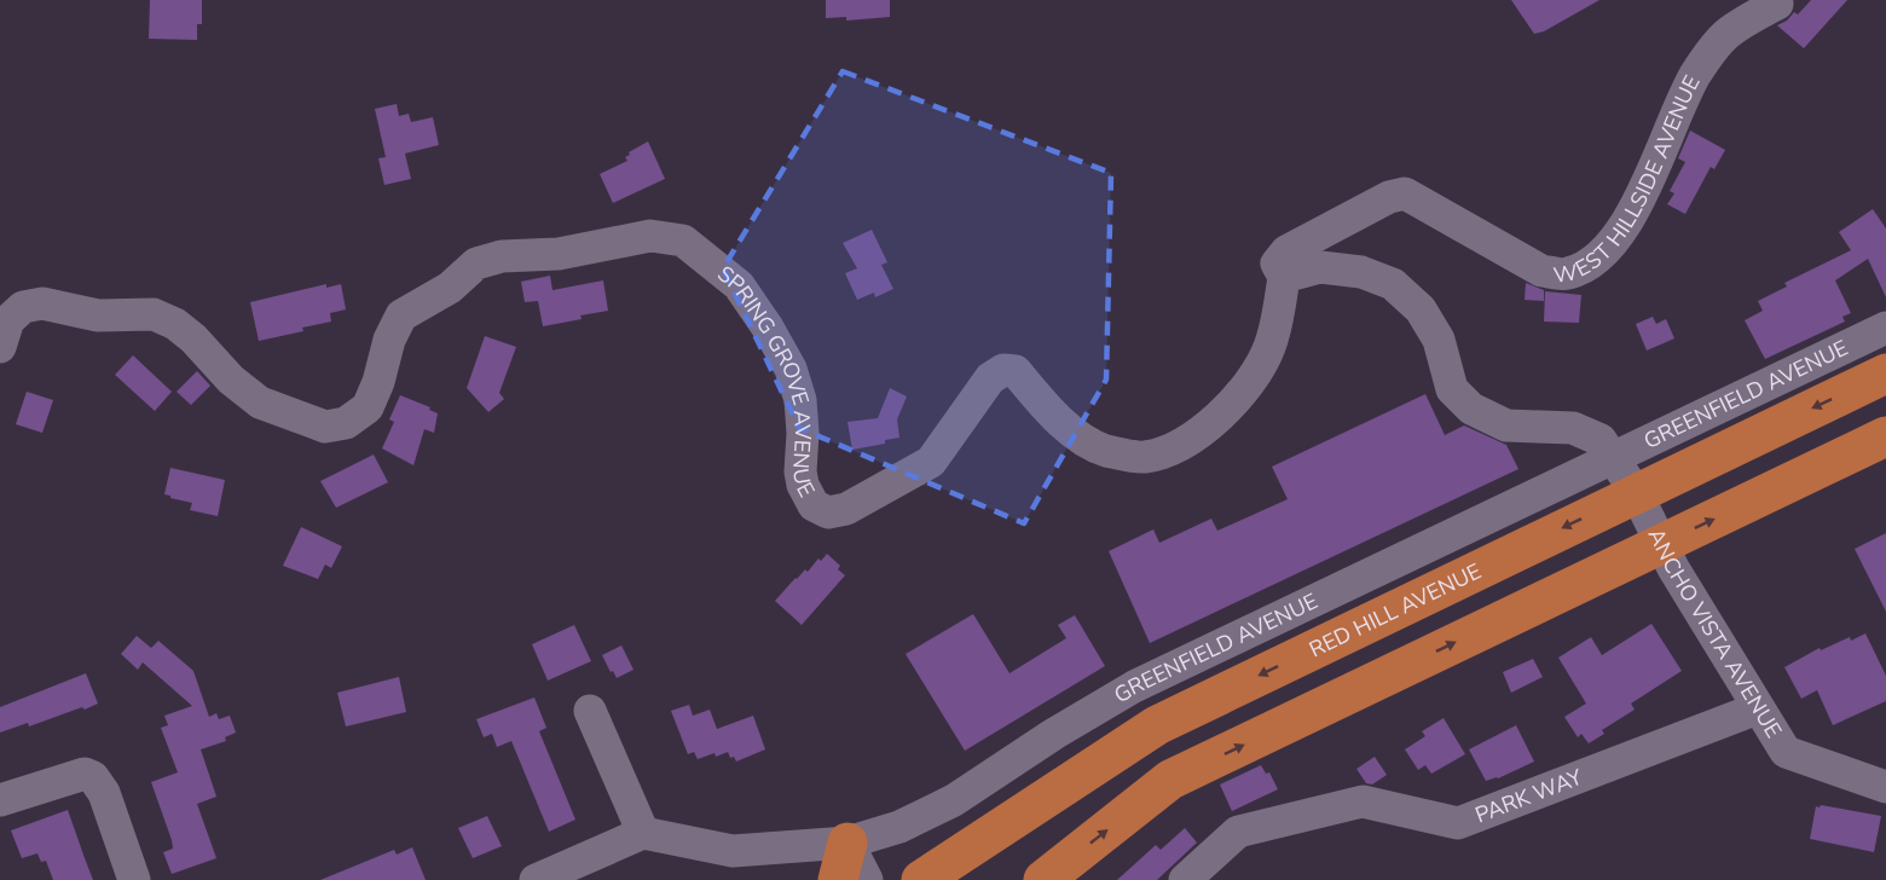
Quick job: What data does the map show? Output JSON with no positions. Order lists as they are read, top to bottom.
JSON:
{
  "streets": {
    "main road": ["RED HILL AVENUE"],
    "street": [
      "WEST HILLSIDE AVENUE",
      "SPRING GROVE AVENUE",
      "GREENFIELD AVENUE",
      "ANCHO VISTA AVENUE",
      "PARK WAY"
    ]
  },
  "crossings": [
    ["WEST HILLSIDE AVENUE", "SPRING GROVE AVENUE"],
    ["GREENFIELD AVENUE", "ANCHO VISTA AVENUE"],
    ["RED HILL AVENUE", "ANCHO VISTA AVENUE"],
    ["ANCHO VISTA AVENUE", "PARK WAY"]
  ]
}
